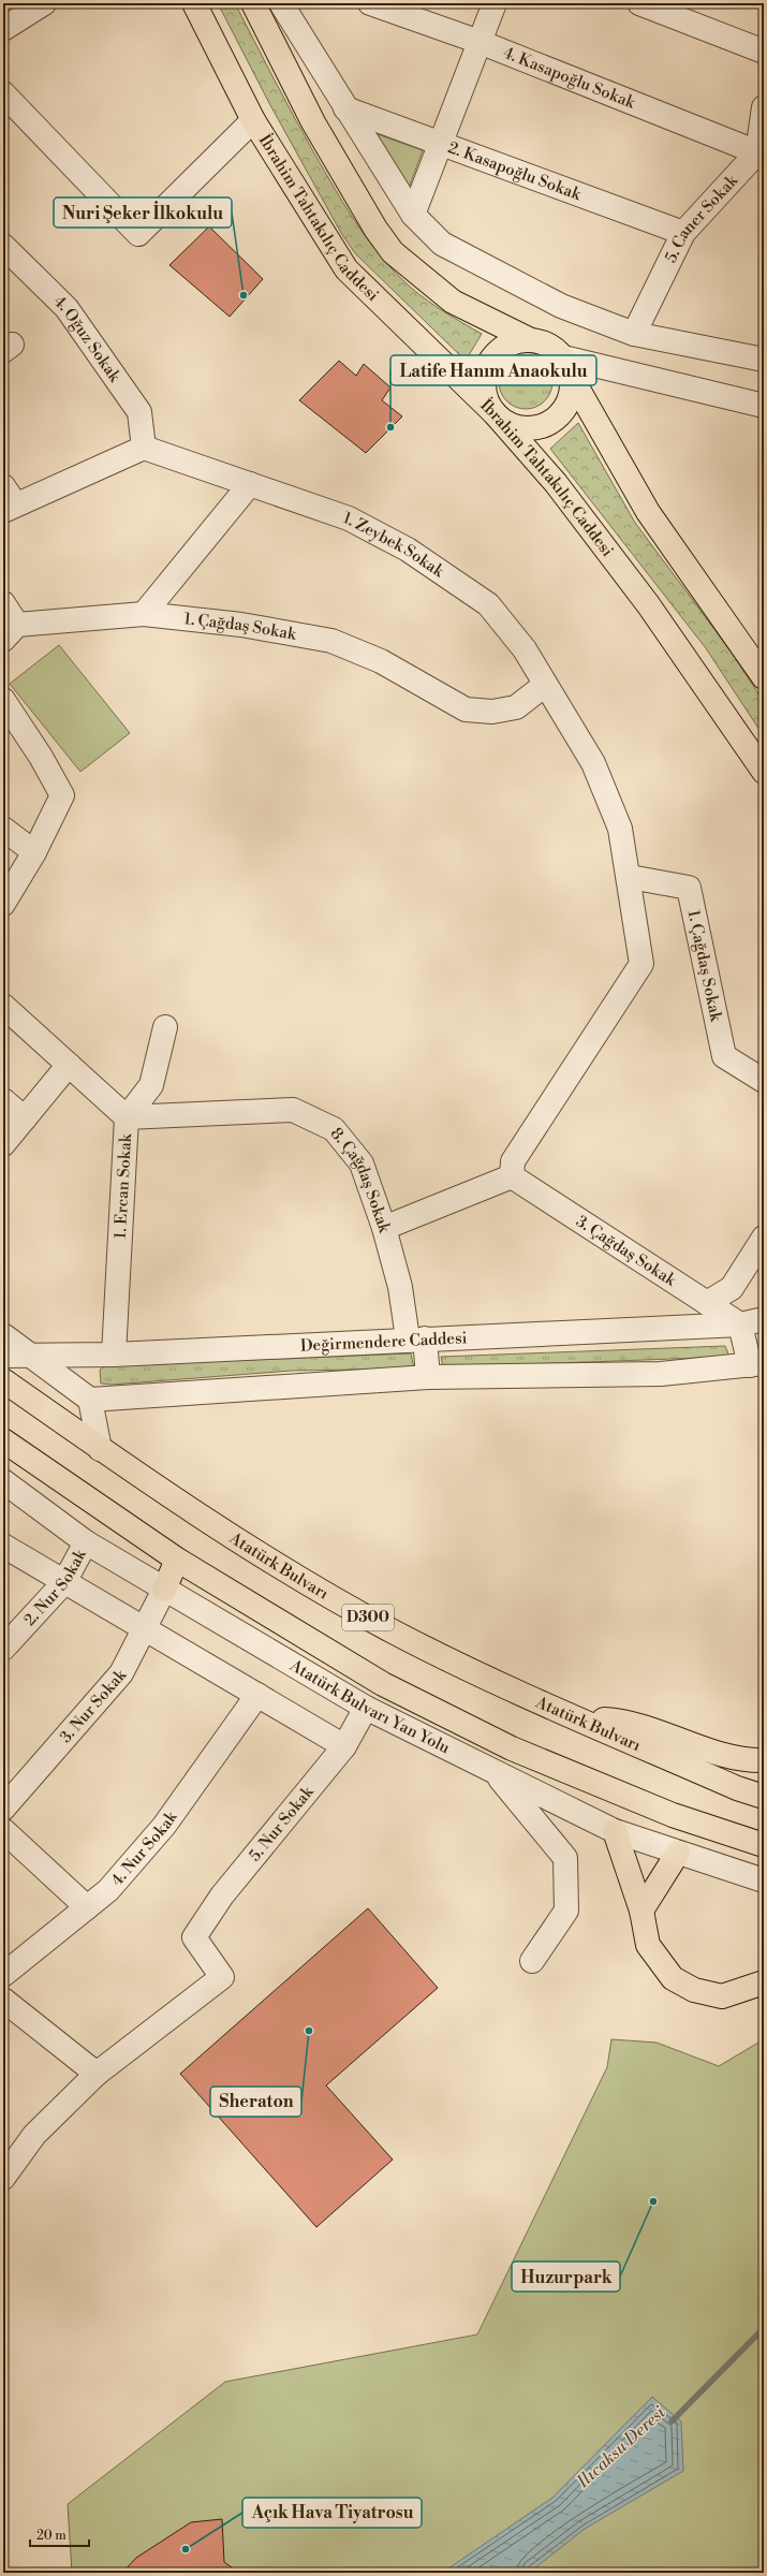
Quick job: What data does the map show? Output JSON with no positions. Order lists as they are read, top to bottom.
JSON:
{
  "streets": {
    "main road": ["İbrahim Tahtakılıç Caddesi", "Atatürk Bulvarı", "D300"],
    "street": [
      "4. Kasapoğlu Sokak",
      "2. Kasapoğlu Sokak",
      "5. Caner Sokak",
      "4. Oğuz Sokak",
      "1. Zeybek Sokak",
      "1. Çağdaş Sokak",
      "8. Çağdaş Sokak",
      "1. Ercan Sokak",
      "3. Çağdaş Sokak",
      "Değirmendere Caddesi",
      "2. Nur Sokak",
      "3. Nur Sokak",
      "Atatürk Bulvarı Yan Yolu",
      "5. Nur Sokak",
      "4. Nur Sokak"
    ]
  },
  "crossings": [
    ["4. Kasapoğlu Sokak", "5. Caner Sokak"],
    ["2. Kasapoğlu Sokak", "5. Caner Sokak"],
    ["4. Oğuz Sokak", "1. Zeybek Sokak"],
    ["1. Zeybek Sokak", "1. Çağdaş Sokak"],
    ["1. Zeybek Sokak", "3. Çağdaş Sokak"],
    ["8. Çağdaş Sokak", "1. Ercan Sokak"],
    ["8. Çağdaş Sokak", "Değirmendere Caddesi"],
    ["1. Ercan Sokak", "Değirmendere Caddesi"],
    ["3. Çağdaş Sokak", "Değirmendere Caddesi"],
    ["2. Nur Sokak", "Atatürk Bulvarı Yan Yolu"],
    ["3. Nur Sokak", "Atatürk Bulvarı Yan Yolu"],
    ["Atatürk Bulvarı Yan Yolu", "5. Nur Sokak"]
  ],
  "water": ["Ilıcaksu Deresi"],
  "places": [
    "Nuri Şeker İlkokulu",
    "Latife Hanım Anaokulu",
    "Sheraton",
    "Huzurpark",
    "Açık Hava Tiyatrosu"
  ],
  "scale_bar": "20 m"
}
